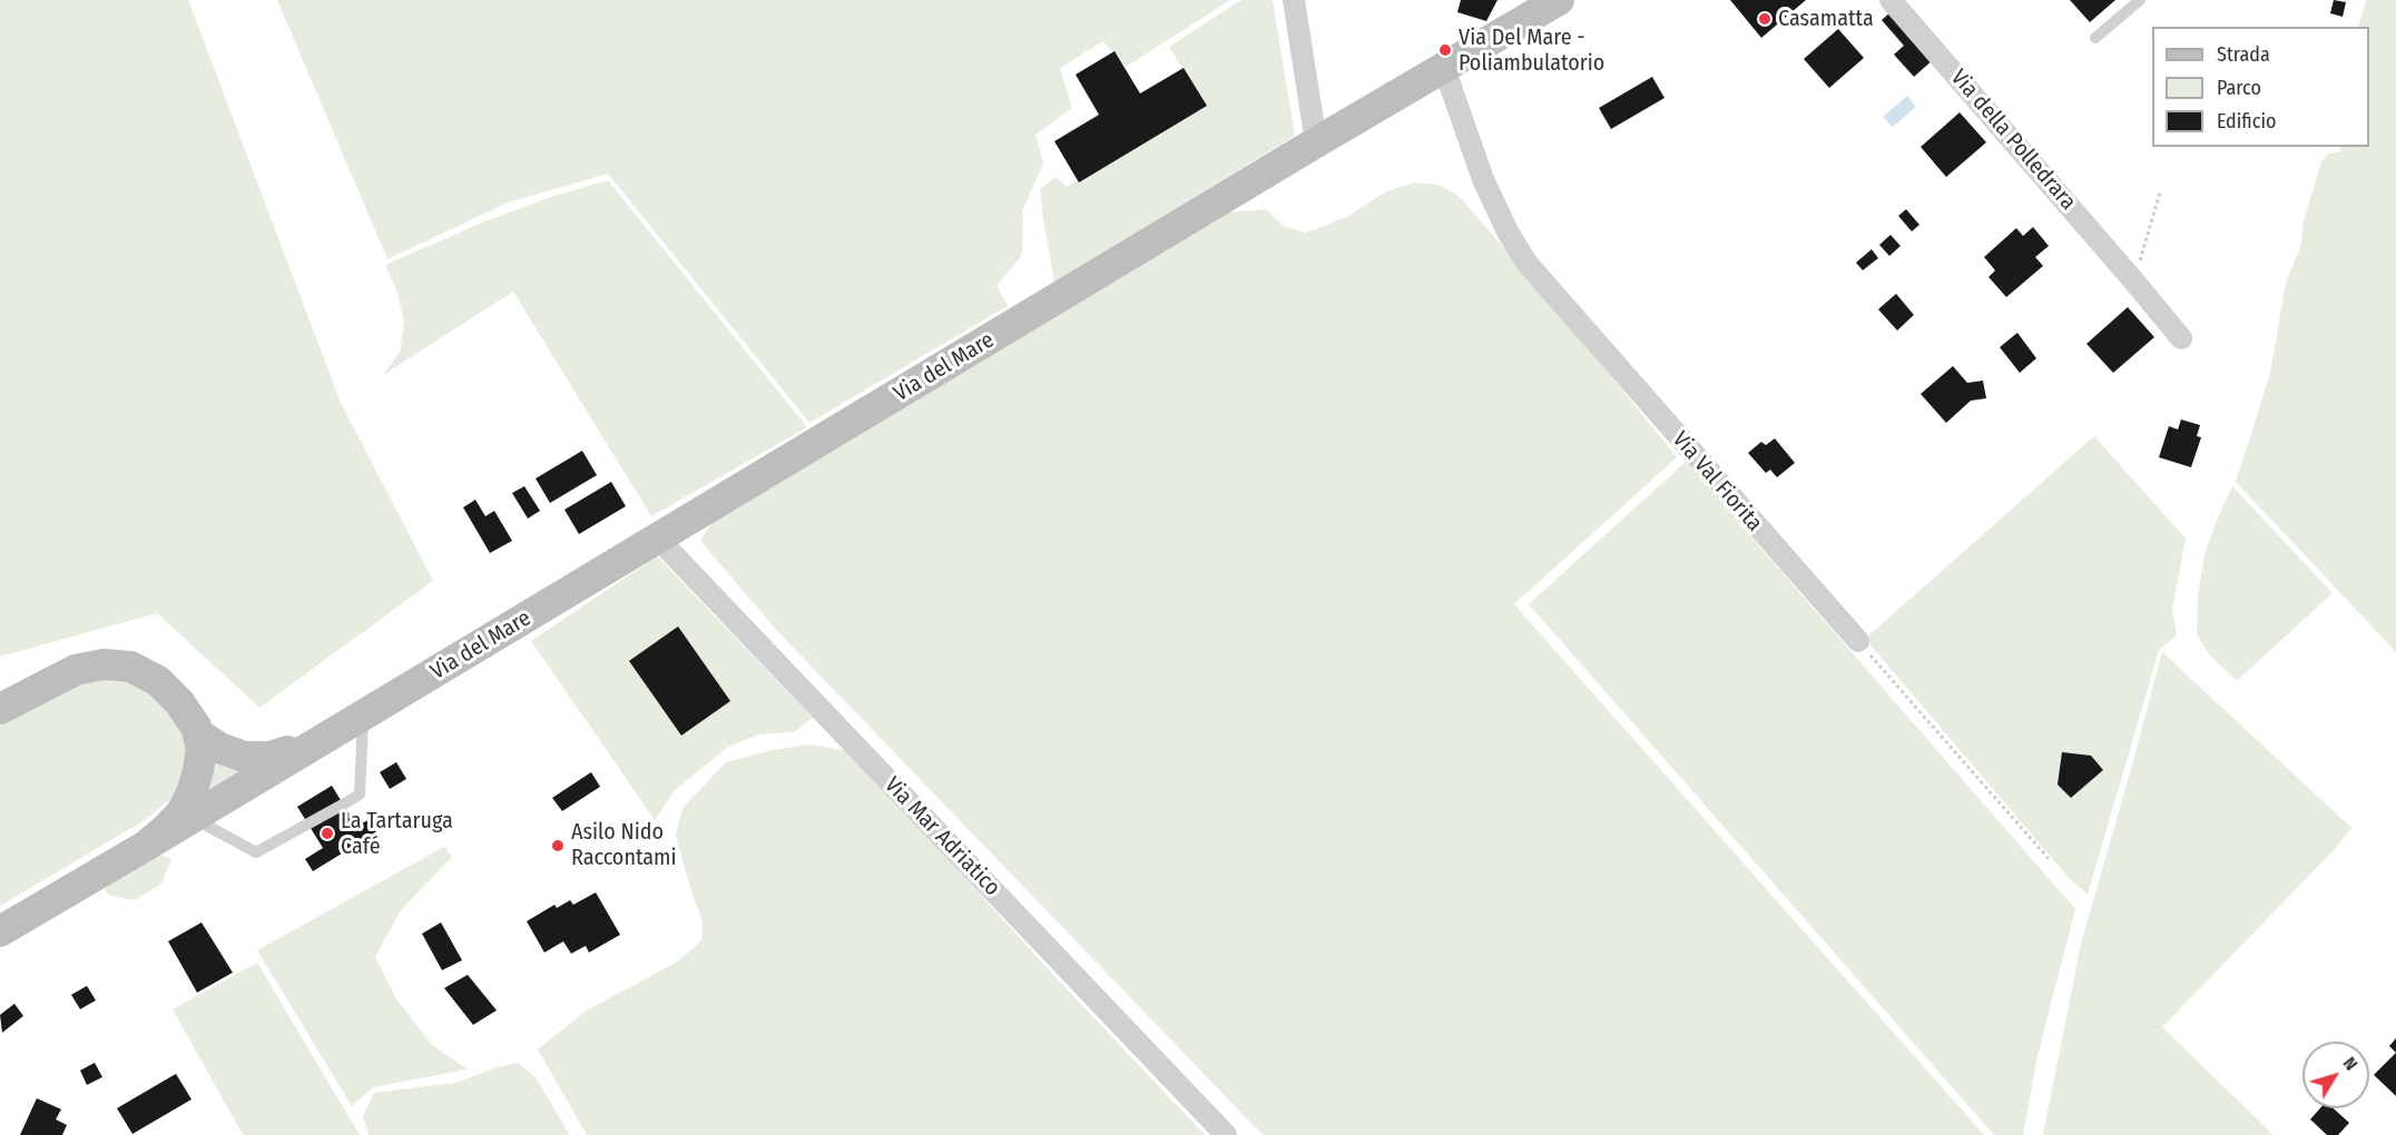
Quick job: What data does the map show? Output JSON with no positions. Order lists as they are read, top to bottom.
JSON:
{
  "streets": {
    "main road": ["Via del Mare"],
    "street": ["Via della Polledrara", "Via Val Fiorita", "Via Mar Adriatico"]
  },
  "crossings": [
    ["Via del Mare", "Via Val Fiorita"],
    ["Via del Mare", "Via Mar Adriatico"]
  ],
  "places": [
    "Casamatta",
    "Via Del Mare - Poliambulatorio",
    "La Tartaruga Café",
    "Asilo Nido Raccontami"
  ],
  "legend": ["Strada", "Parco", "Edificio"],
  "north": "top right"
}
